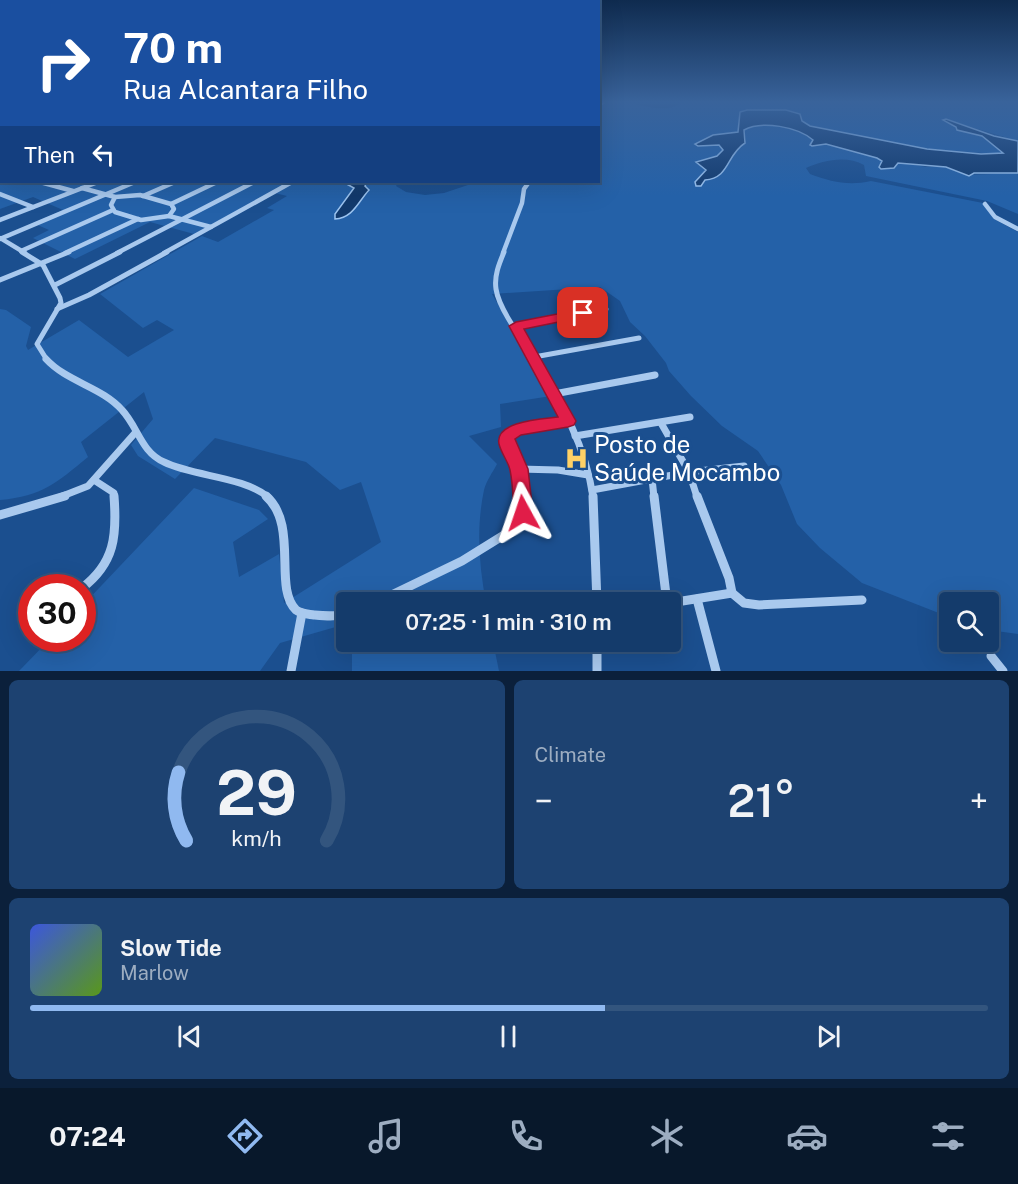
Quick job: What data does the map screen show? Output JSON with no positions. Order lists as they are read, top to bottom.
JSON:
{
  "places": {
    "hospital": ["Posto de Saúde Mocambo"]
  },
  "page": {
    "turn": ["70 m", "Rua Alcantara Filho"],
    "then": "Then",
    "limit": "30",
    "trip": "07:25 · 1 min · 310 m",
    "tile": "Climate",
    "heat": ["−", "21°", "+"],
    "song": ["Slow Tide", "Marlow"],
    "tabs": "07:24",
    "gauge": ["29", "km/h"]
  }
}
